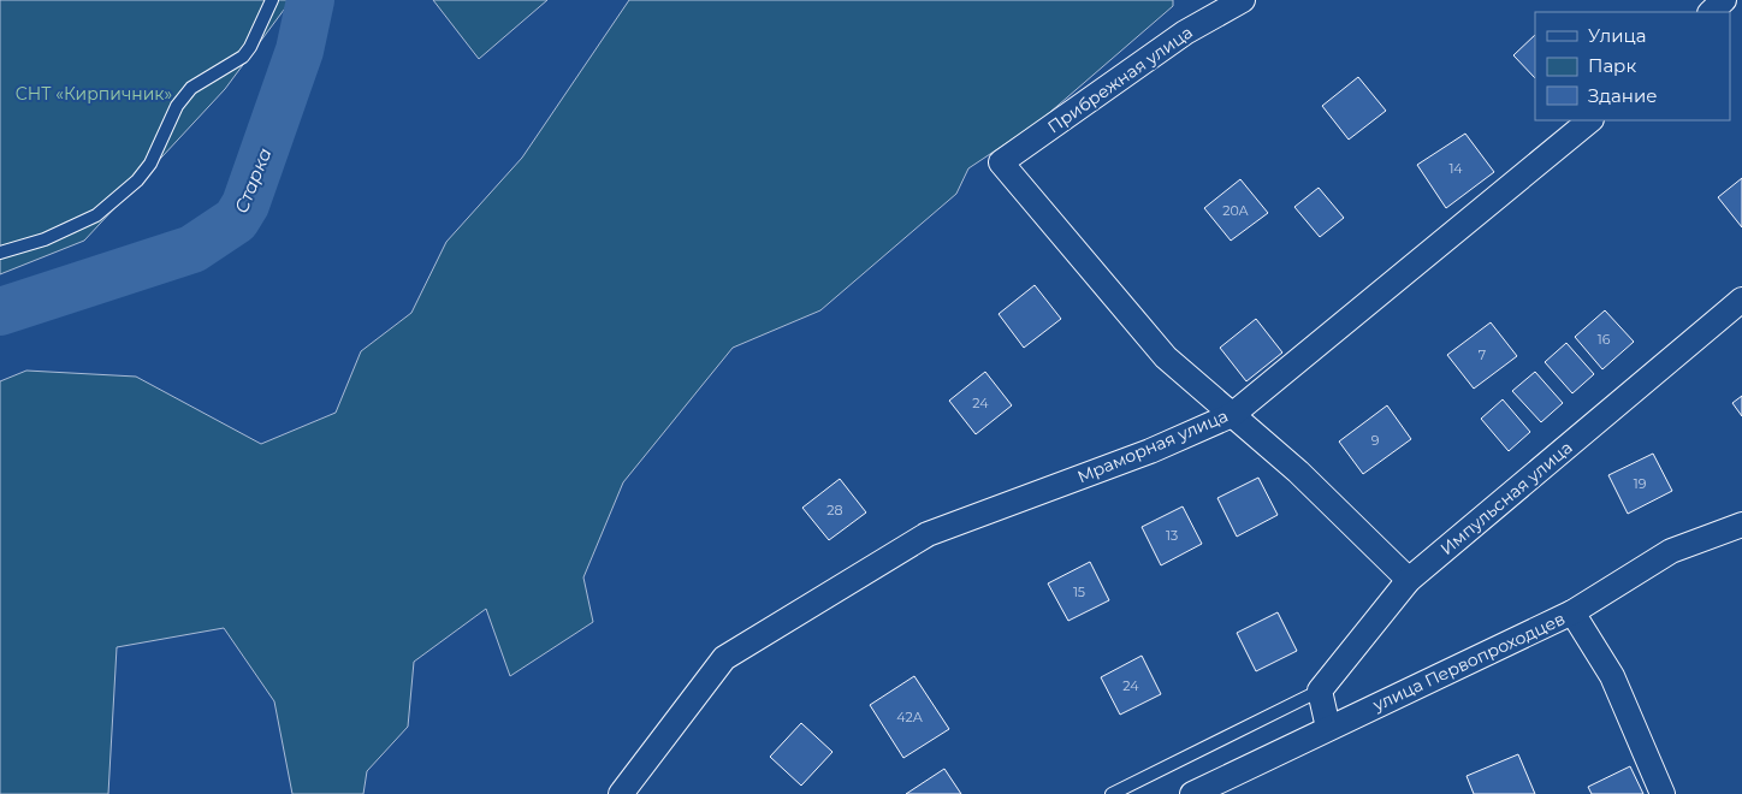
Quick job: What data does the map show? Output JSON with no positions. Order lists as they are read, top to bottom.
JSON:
{
  "streets": {
    "street": [
      "Прибрежная улица",
      "Мраморная улица",
      "Импульсная улица",
      "улица Первопроходцев"
    ]
  },
  "crossings": [
    ["Прибрежная улица", "Мраморная улица"]
  ],
  "water": ["Старка"],
  "parks": ["СНТ «Кирпичник»"],
  "house_numbers": [
    "14",
    "20А",
    "16",
    "7",
    "24",
    "9",
    "19",
    "28",
    "13",
    "15",
    "24",
    "42А"
  ],
  "legend": ["Улица", "Парк", "Здание"]
}
